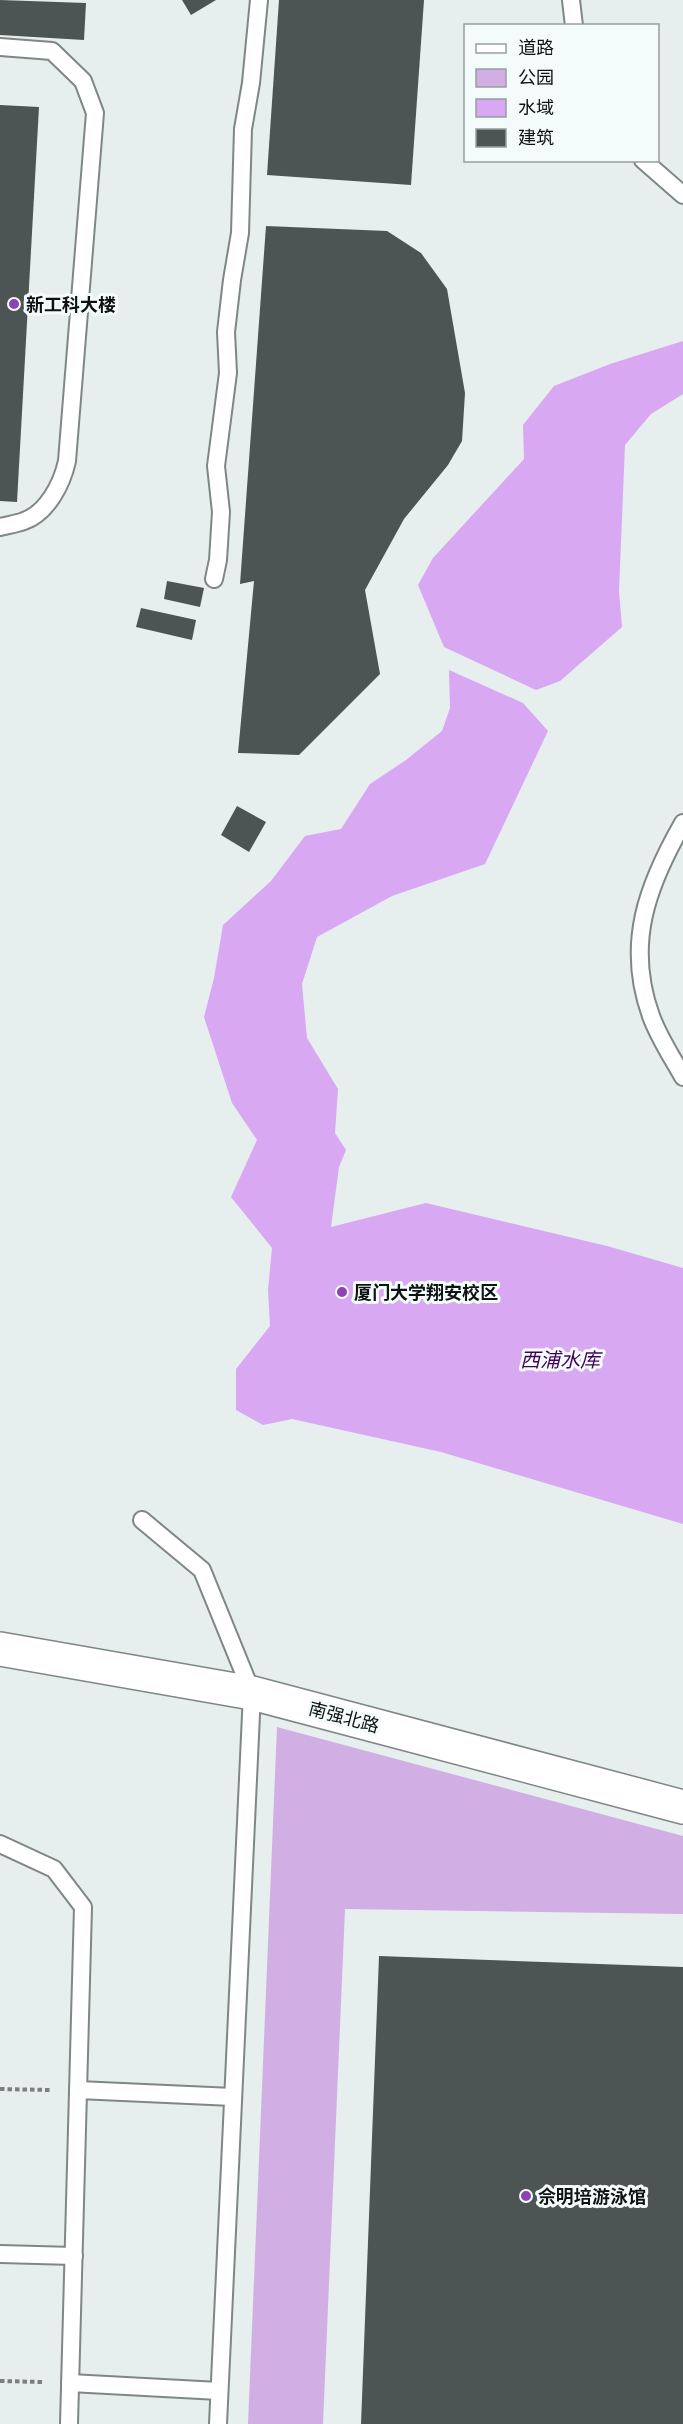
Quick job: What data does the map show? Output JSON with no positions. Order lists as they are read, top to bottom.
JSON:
{
  "streets": {
    "street": ["南强北路"]
  },
  "water": ["西浦水库"],
  "places": ["新工科大楼", "厦门大学翔安校区", "佘明培游泳馆"],
  "legend": [
    "道路",
    "公园",
    "水域",
    "建筑"
  ]
}
